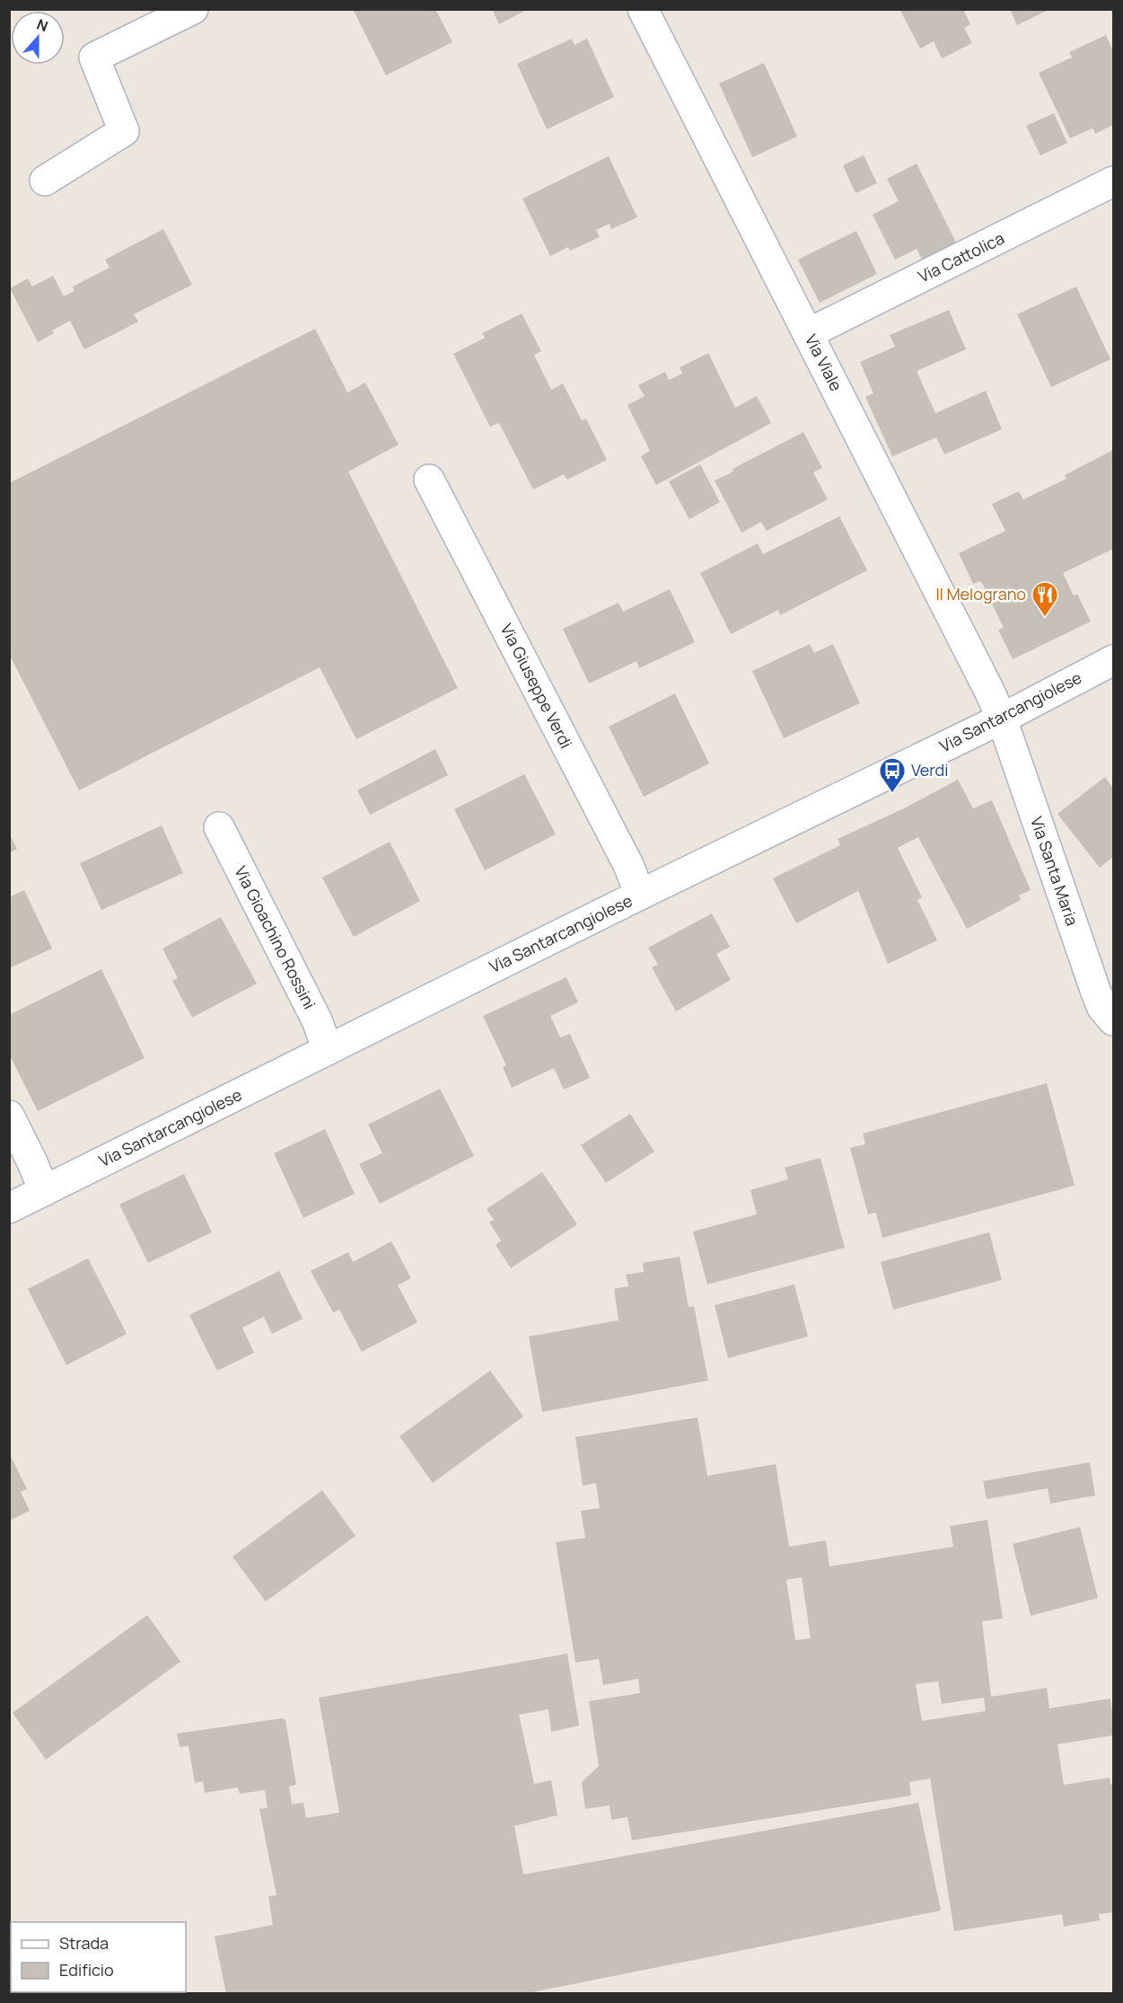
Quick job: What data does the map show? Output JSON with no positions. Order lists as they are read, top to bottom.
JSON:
{
  "streets": {
    "street": [
      "Via Cattolica",
      "Via Viale",
      "Via Giuseppe Verdi",
      "Via Santarcangiolese",
      "Via Santa Maria",
      "Via Gioachino Rossini"
    ]
  },
  "crossings": [
    ["Via Cattolica", "Via Viale"],
    ["Via Viale", "Via Santarcangiolese"],
    ["Via Viale", "Via Santa Maria"],
    ["Via Giuseppe Verdi", "Via Santarcangiolese"],
    ["Via Santarcangiolese", "Via Santa Maria"],
    ["Via Santarcangiolese", "Via Gioachino Rossini"]
  ],
  "places": {
    "restaurant": ["Il Melograno"],
    "bus stop": ["Verdi"]
  },
  "legend": ["Strada", "Edificio"],
  "north": "top"
}
